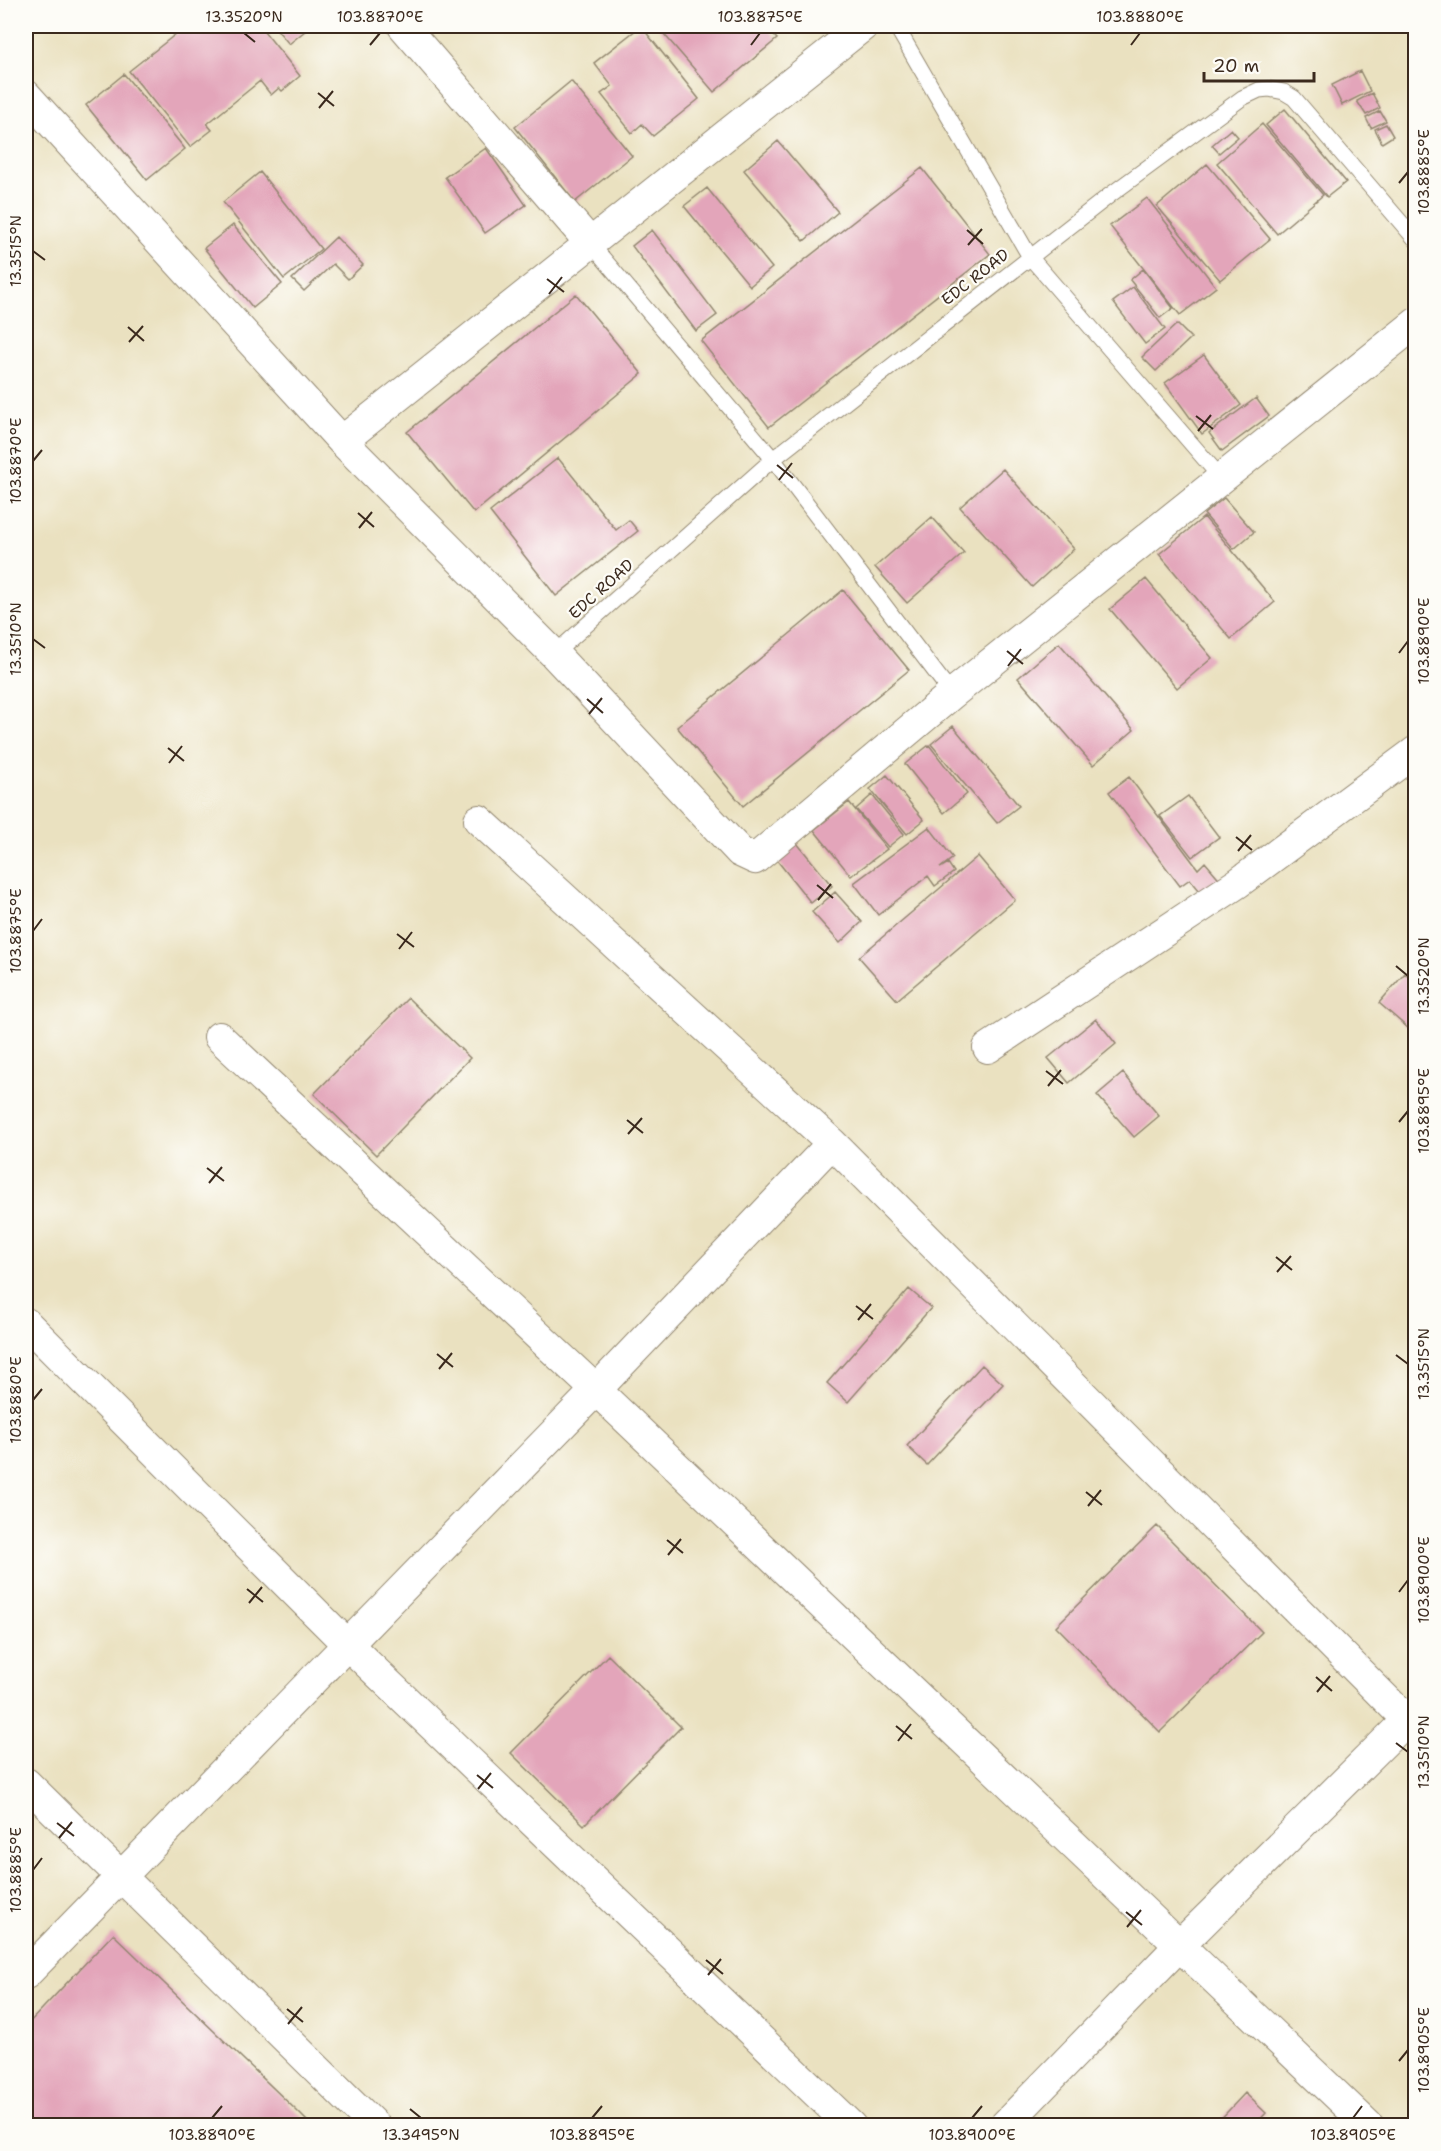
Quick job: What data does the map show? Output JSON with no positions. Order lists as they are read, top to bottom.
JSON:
{
  "streets": {
    "lane": ["EDC ROAD"]
  },
  "scale_bar": "20 m",
  "coordinates": [
    "13.3520°N",
    "103.8870°E",
    "103.8875°E",
    "103.8880°E",
    "103.8885°E",
    "13.3515°N",
    "13.3510°N",
    "103.8890°E",
    "103.8895°E",
    "103.8900°E",
    "103.8905°E",
    "13.3495°N"
  ]
}
